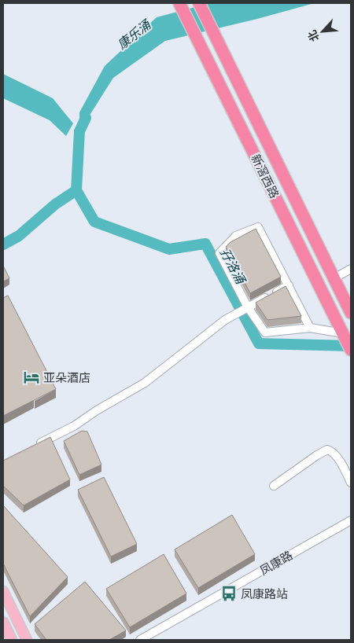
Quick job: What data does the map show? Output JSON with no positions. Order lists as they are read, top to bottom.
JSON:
{
  "streets": {
    "highway": ["新滘西路"],
    "street": ["凤康路"]
  },
  "water": ["康乐涌", "孖洛涌"],
  "places": {
    "hotel": ["亚朵酒店"],
    "bus stop": ["凤康路站"]
  },
  "north": "bottom left"
}
